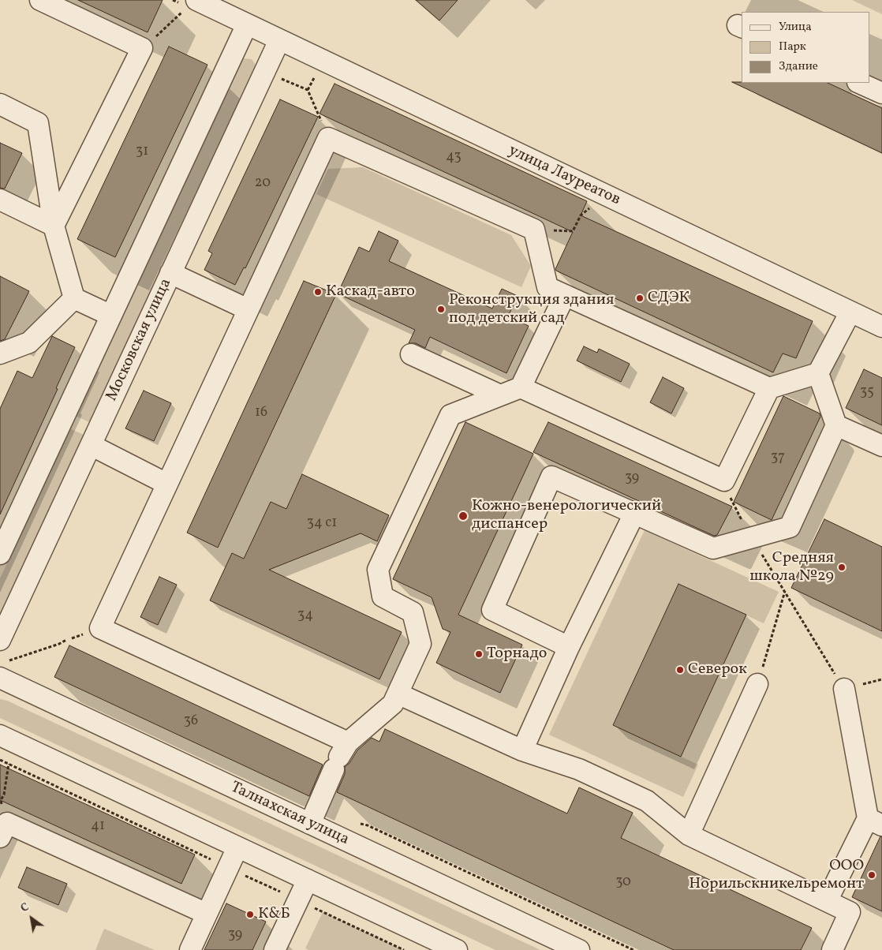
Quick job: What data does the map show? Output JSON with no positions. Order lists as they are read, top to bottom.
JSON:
{
  "streets": {
    "street": ["улица Лауреатов", "Московская улица", "Талнахская улица"]
  },
  "crossings": [
    ["улица Лауреатов", "Московская улица"]
  ],
  "places": [
    "Каскад-авто",
    "СДЭК",
    "Реконструкция здания под детский сад",
    "Кожно-венерологический диспансер",
    "Средняя школа №29",
    "Торнадо",
    "Северок",
    "ООО Норильскникельремонт",
    "К&Б"
  ],
  "house_numbers": [
    "31",
    "43",
    "20",
    "35",
    "16",
    "37",
    "39",
    "34 с1",
    "34",
    "36",
    "41",
    "30",
    "39"
  ],
  "legend": ["Улица", "Парк", "Здание"],
  "north": "top left"
}
